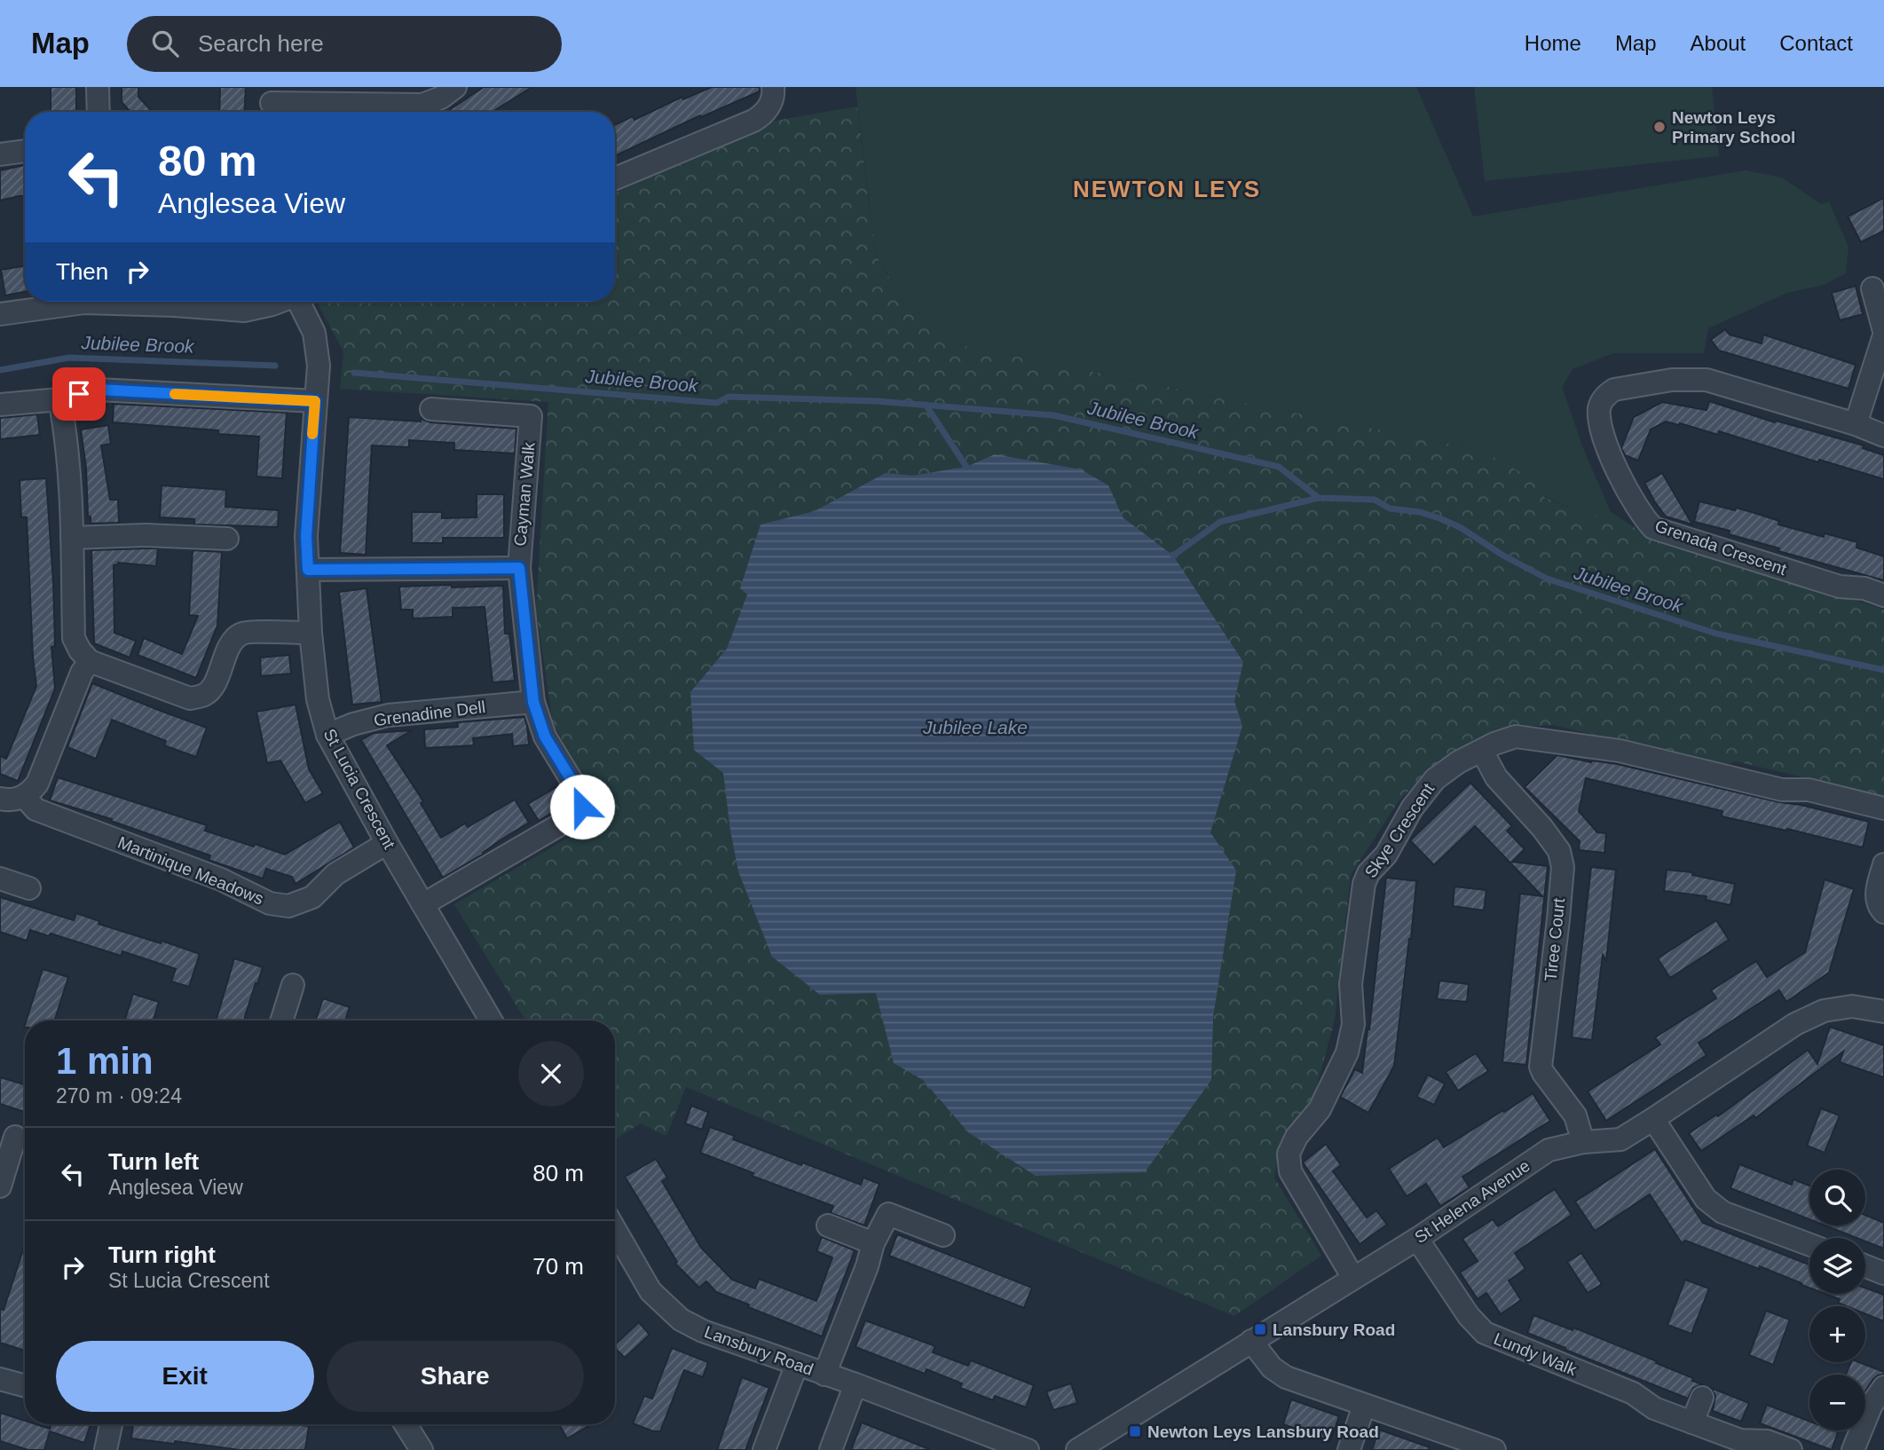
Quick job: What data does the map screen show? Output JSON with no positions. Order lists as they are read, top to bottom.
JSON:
{
  "streets": {
    "street": [
      "Cayman Walk",
      "Grenada Crescent",
      "Grenadine Dell",
      "St Lucia Crescent",
      "Skye Crescent",
      "Martinique Meadows",
      "Tiree Court",
      "St Helena Avenue",
      "Lansbury Road",
      "Lundy Walk"
    ]
  },
  "crossings": [
    ["Cayman Walk", "Grenadine Dell"],
    ["Cayman Walk", "St Lucia Crescent"],
    ["Grenadine Dell", "St Lucia Crescent"],
    ["St Lucia Crescent", "Martinique Meadows"],
    ["Skye Crescent", "Tiree Court"],
    ["Skye Crescent", "St Helena Avenue"],
    ["Tiree Court", "St Helena Avenue"],
    ["St Helena Avenue", "Lundy Walk"]
  ],
  "districts": ["NEWTON LEYS"],
  "water": ["Jubilee Brook", "Jubilee Lake"],
  "places": {
    "other": ["Newton Leys Primary School"],
    "transit": ["Lansbury Road", "Newton Leys Lansbury Road"]
  },
  "page": {
    "header": "Map",
    "search": "Search here",
    "nav": [
      "Home",
      "Map",
      "About",
      "Contact"
    ],
    "turn": ["80 m", "Anglesea View"],
    "then": "Then",
    "heading": ["1 min", "270 m · 09:24"],
    "list": [
      {
        "name": "Turn left",
        "note": "Anglesea View",
        "value": "80 m"
      },
      {
        "name": "Turn right",
        "note": "St Lucia Crescent",
        "value": "70 m"
      }
    ],
    "map_buttons": ["+", "−"],
    "buttons": ["Exit", "Share"]
  }
}
